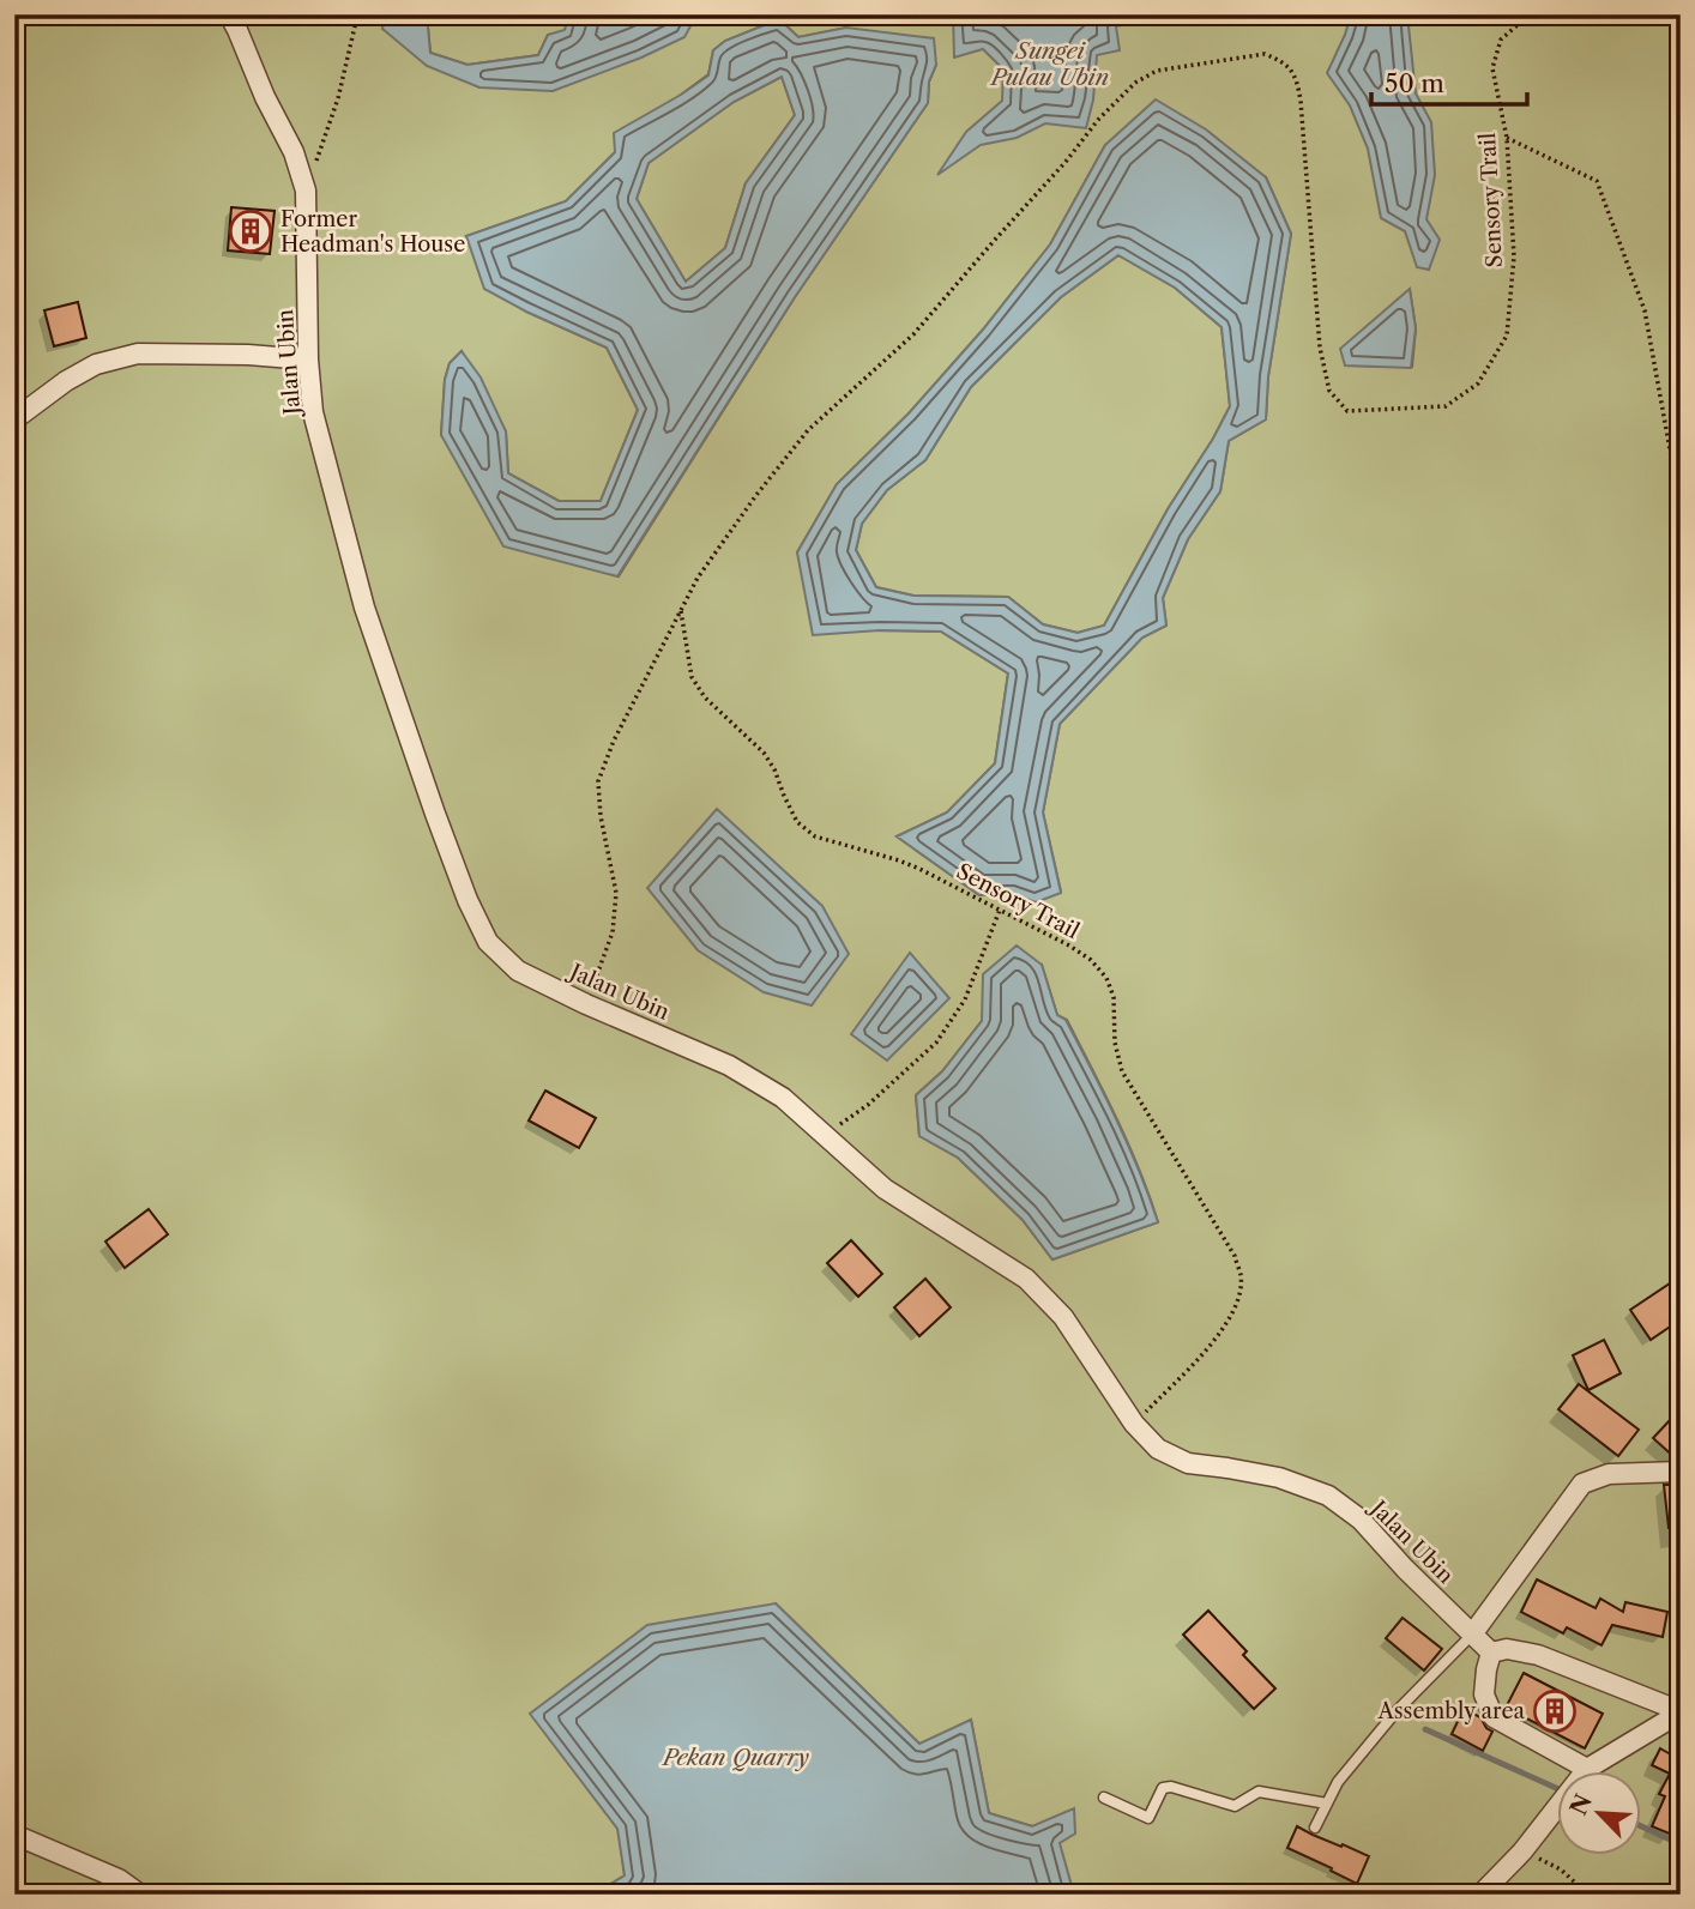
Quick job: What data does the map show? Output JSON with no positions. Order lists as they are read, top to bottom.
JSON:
{
  "streets": {
    "street": ["Jalan Ubin"],
    "path": ["Sensory Trail"]
  },
  "crossings": [
    ["Sensory Trail", "Jalan Ubin"]
  ],
  "water": ["Sungei Pulau Ubin", "Pekan Quarry"],
  "places": {
    "building": ["Former Headman's House", "Assembly area"]
  },
  "scale_bar": "50 m",
  "north": "top left"
}
